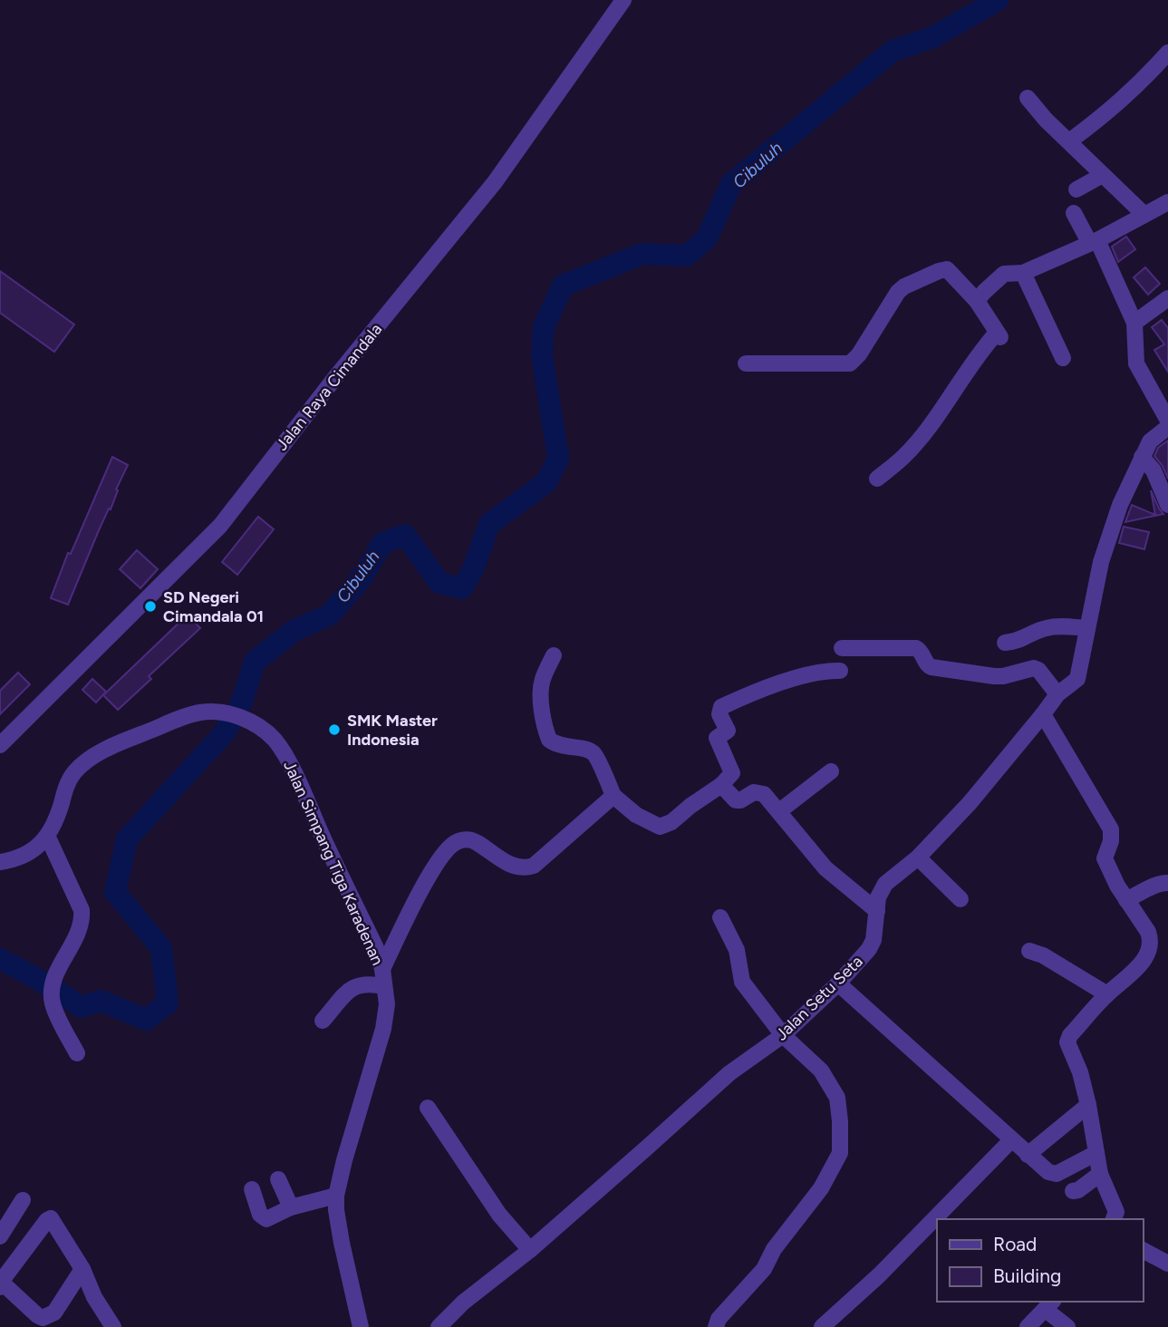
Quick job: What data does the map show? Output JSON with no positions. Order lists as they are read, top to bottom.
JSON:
{
  "streets": {
    "street": ["Jalan Raya Cimandala", "Jalan Simpang Tiga Karadenan", "Jalan Setu Seta"]
  },
  "water": ["Cibuluh"],
  "places": ["SD Negeri Cimandala 01", "SMK Master Indonesia"],
  "legend": ["Road", "Building"]
}
